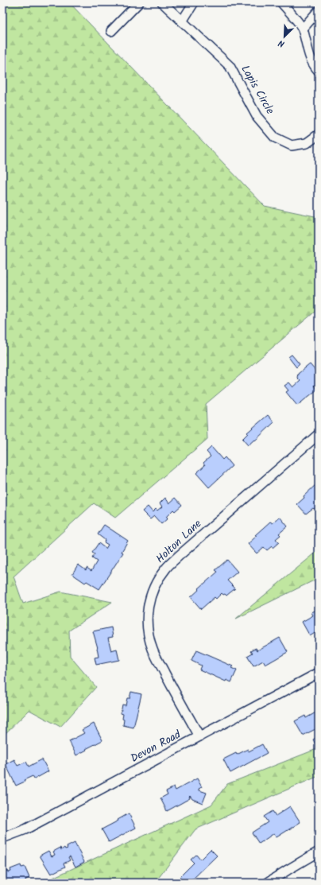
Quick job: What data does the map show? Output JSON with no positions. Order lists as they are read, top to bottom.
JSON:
{
  "streets": {
    "street": ["Lapis Circle", "Holton Lane", "Devon Road"]
  },
  "crossings": [
    ["Holton Lane", "Devon Road"]
  ],
  "north": "bottom left"
}
